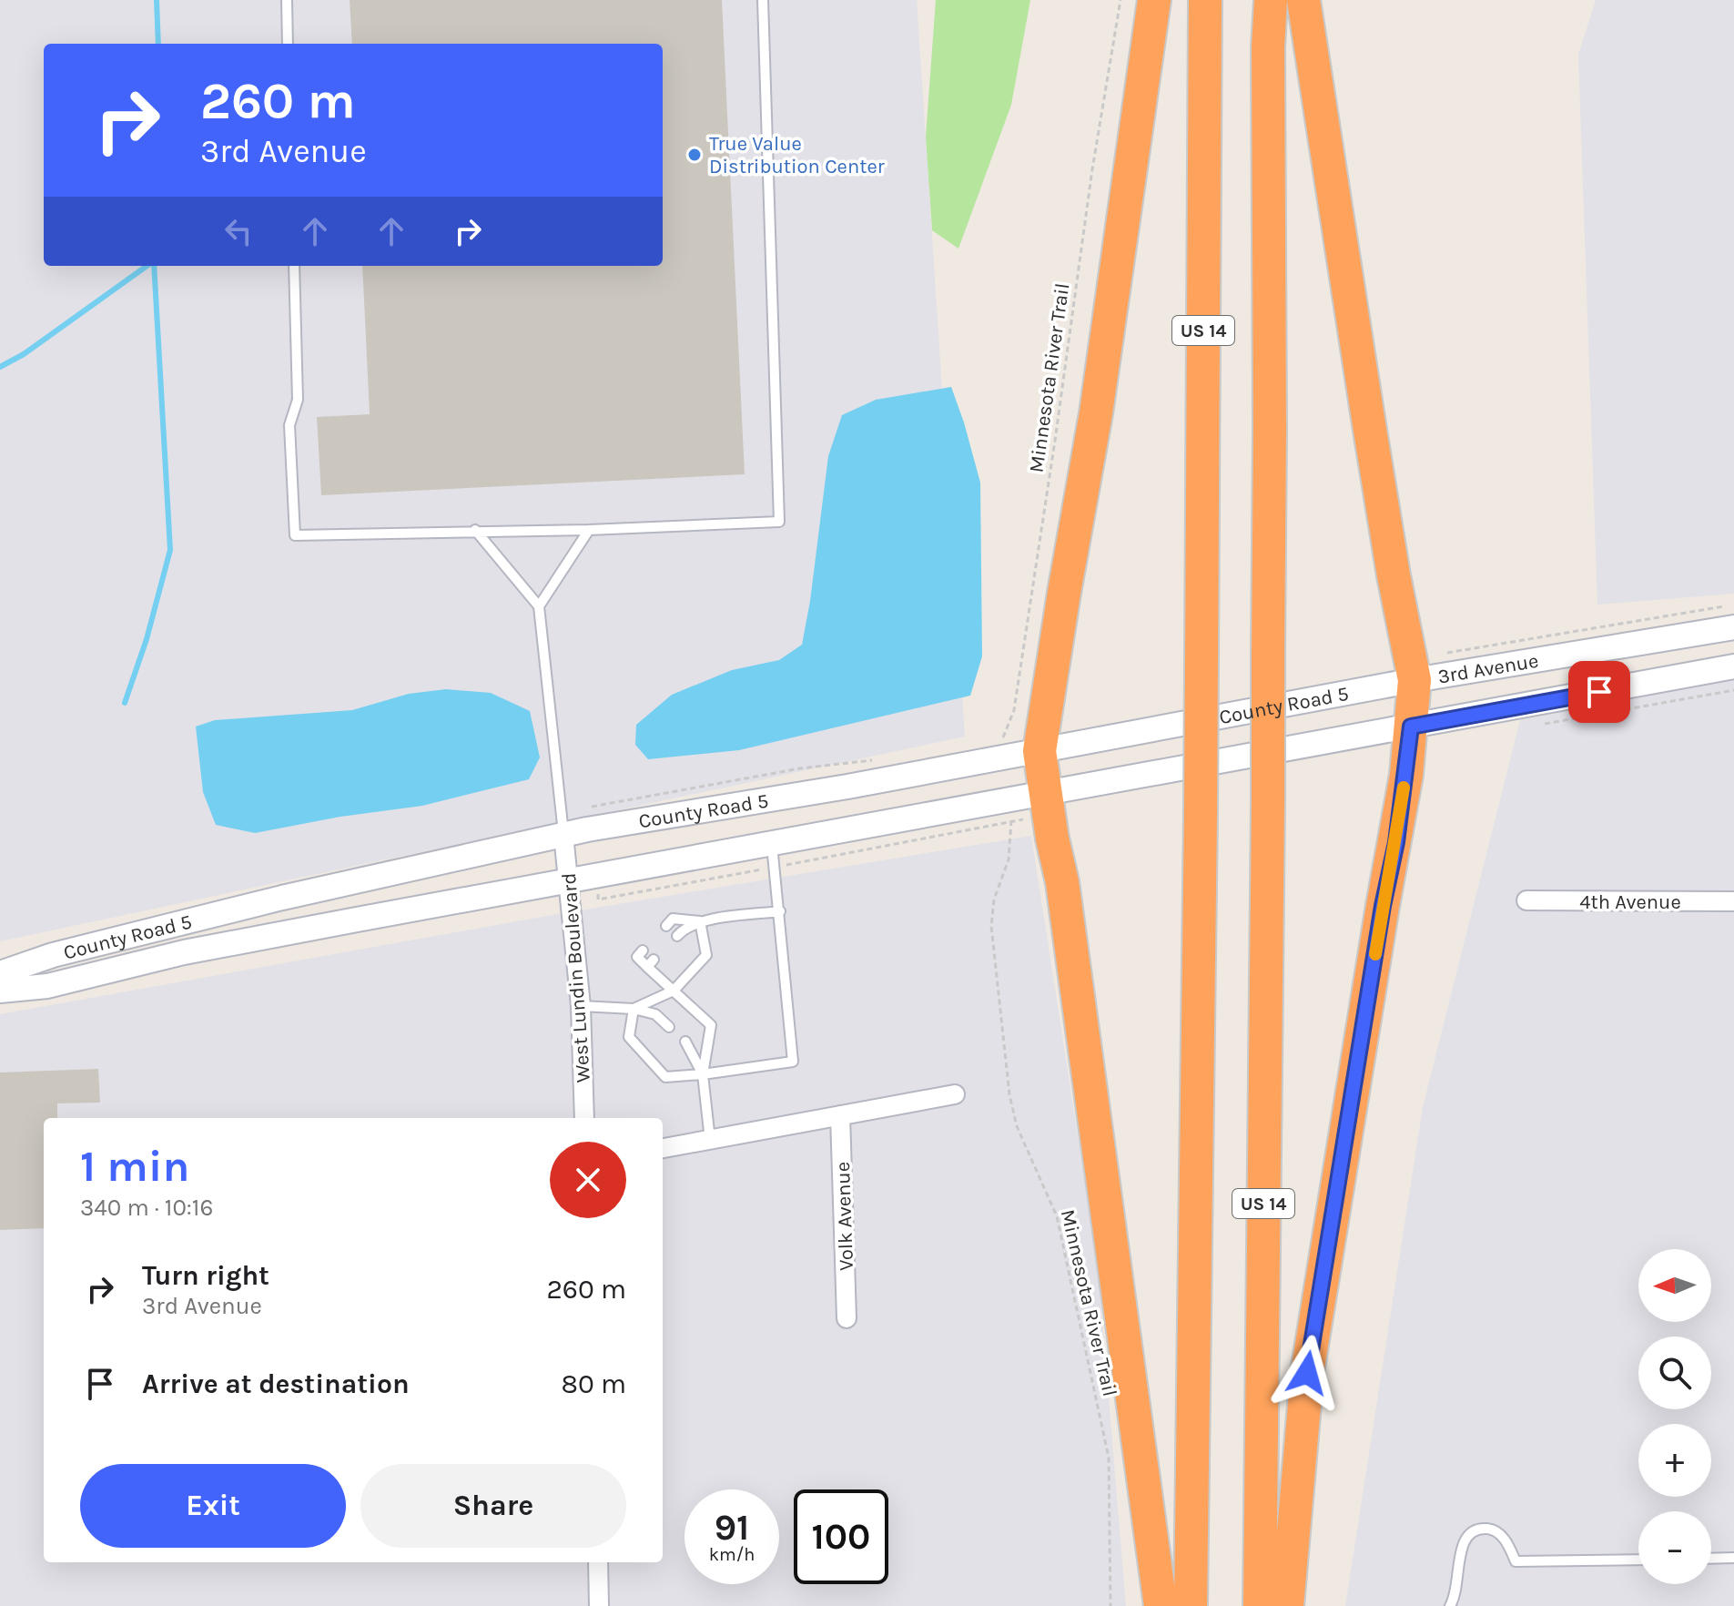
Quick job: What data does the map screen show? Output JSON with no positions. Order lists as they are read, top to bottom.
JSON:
{
  "streets": {
    "highway": ["US 14"],
    "street": [
      "3rd Avenue",
      "County Road 5",
      "4th Avenue",
      "West Lundin Boulevard",
      "Volk Avenue"
    ],
    "path": ["Minnesota River Trail"]
  },
  "crossings": [
    ["Minnesota River Trail", "County Road 5"],
    ["3rd Avenue", "County Road 5"],
    ["County Road 5", "West Lundin Boulevard"]
  ],
  "places": ["True Value Distribution Center"],
  "north": "left",
  "page": {
    "turn": ["260 m", "3rd Avenue"],
    "heading": ["1 min", "340 m · 10:16"],
    "list": [
      {
        "name": "Turn right",
        "note": "3rd Avenue",
        "value": "260 m"
      },
      {
        "name": "Arrive at destination",
        "value": "80 m"
      }
    ],
    "map_buttons": ["+", "−"],
    "buttons": ["Exit", "Share"],
    "speed": "91 km/h",
    "limit": "100"
  }
}
